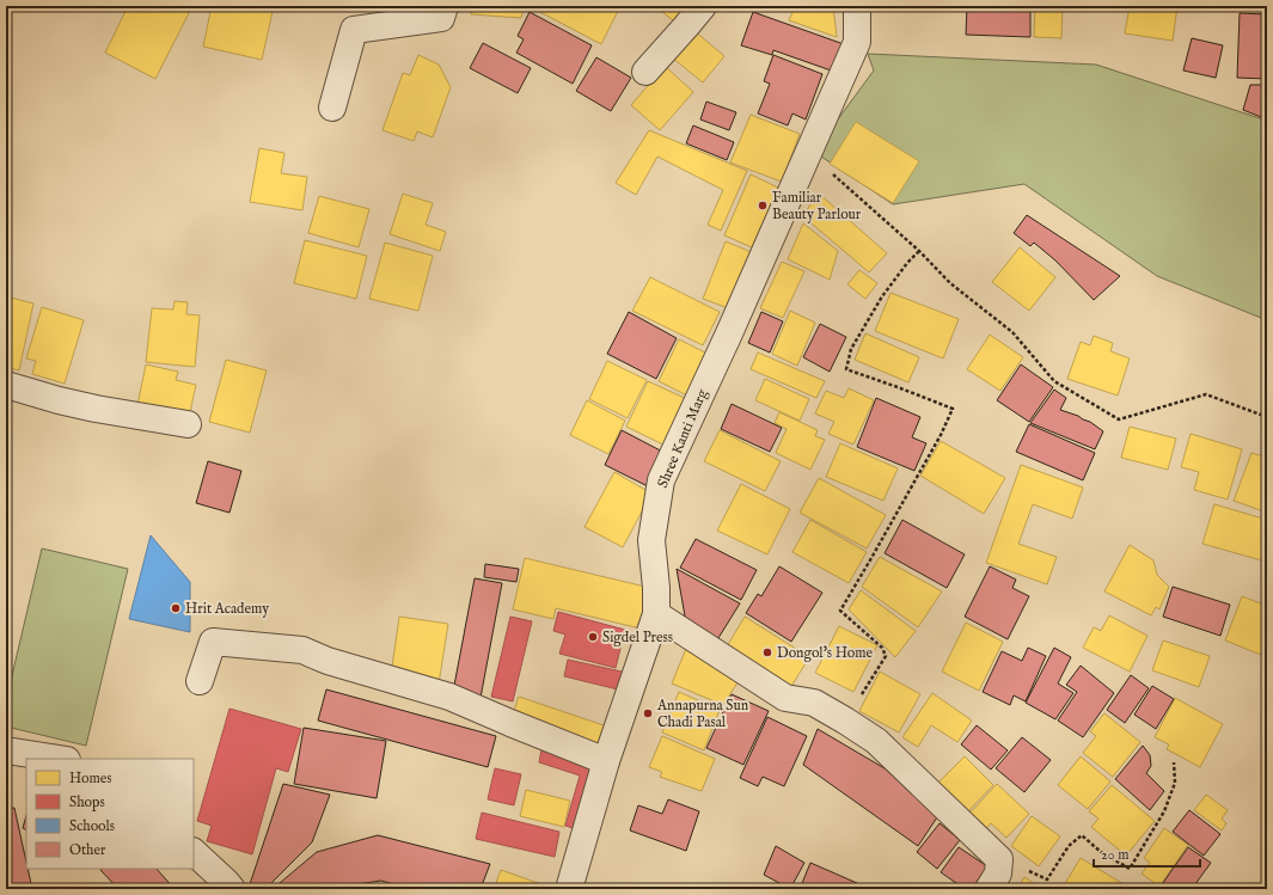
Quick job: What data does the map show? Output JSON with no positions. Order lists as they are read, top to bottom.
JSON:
{
  "streets": {
    "street": ["Shree Kanti Marg"]
  },
  "places": [
    "Familiar Beauty Parlour",
    "Hrit Academy",
    "Sigdel Press",
    "Dongol's Home",
    "Annapurna Sun Chadi Pasal"
  ],
  "legend": [
    "Homes",
    "Shops",
    "Schools",
    "Other"
  ],
  "scale_bar": "20 m"
}
